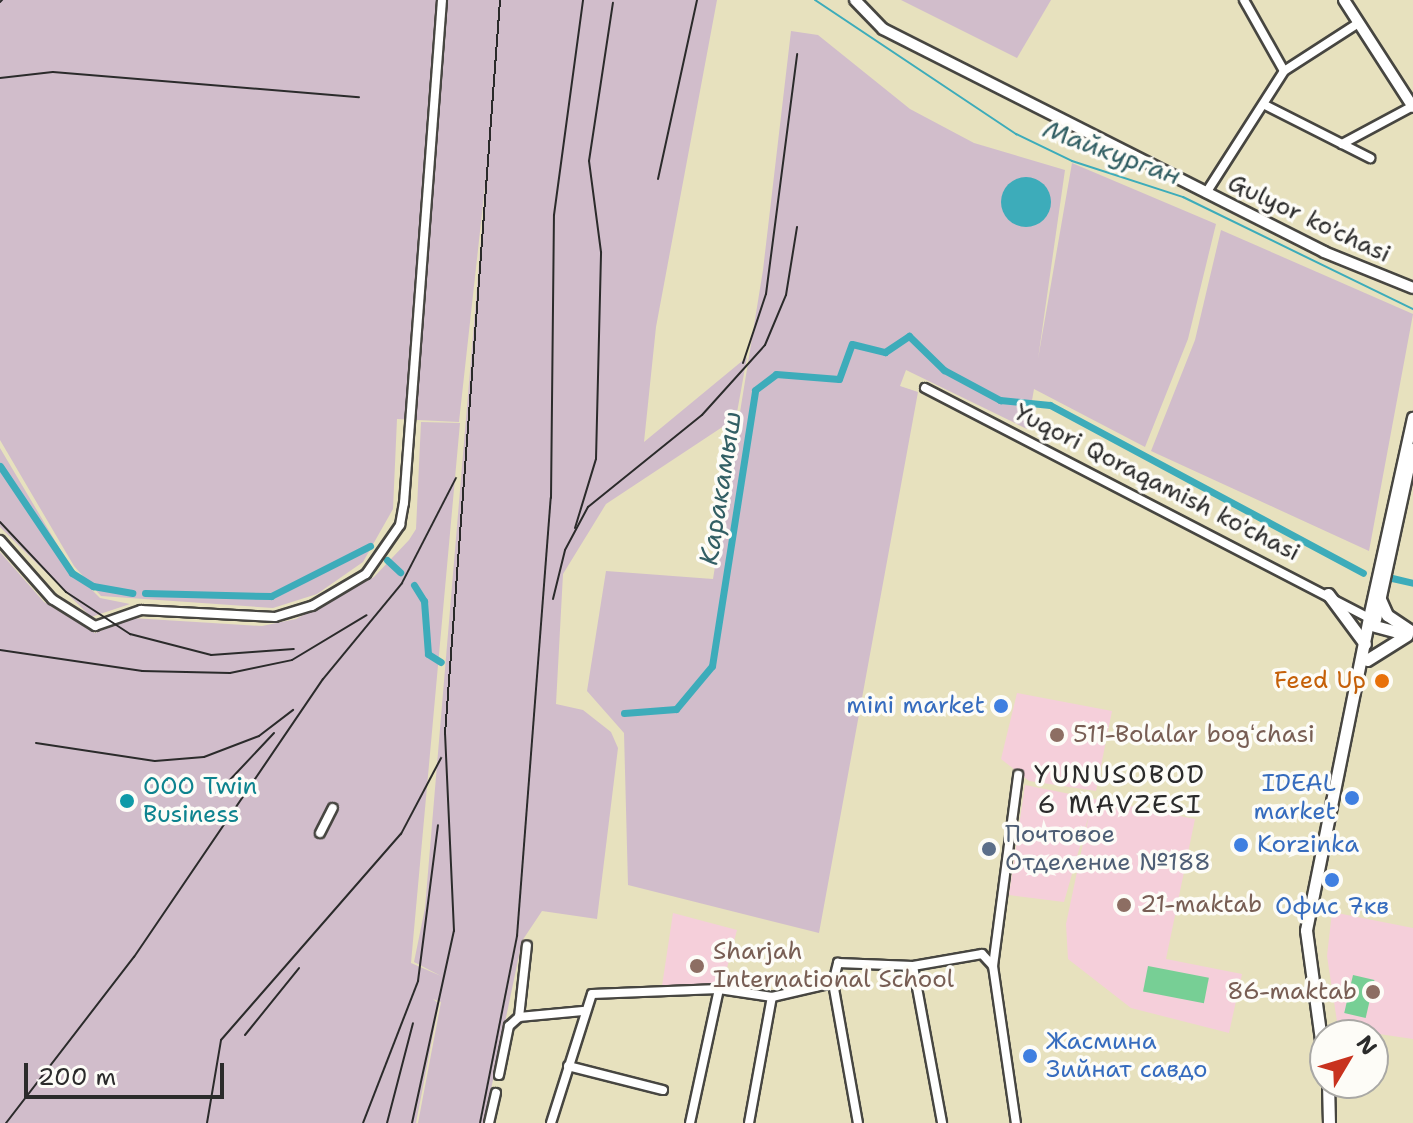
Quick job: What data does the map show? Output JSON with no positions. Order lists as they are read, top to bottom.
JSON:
{
  "streets": {
    "main road": ["Yuqori Qoraqamish ko'chasi"],
    "street": ["Gulyor ko'chasi"]
  },
  "districts": ["YUNUSOBOD 6 MAVZESI"],
  "water": ["Майкурган", "Каракамыш"],
  "places": [
    "Feed Up",
    "mini market",
    "511-Bolalar bogʻchasi",
    "IDEAL market",
    "ООО Twin Business",
    "Korzinka",
    "Почтовое Отделение №188",
    "Офис 7кв",
    "21-maktab",
    "Sharjah International School",
    "86-maktab",
    "Жасмина Зийнат савдо"
  ],
  "scale_bar": "200 m",
  "north": "top right"
}
